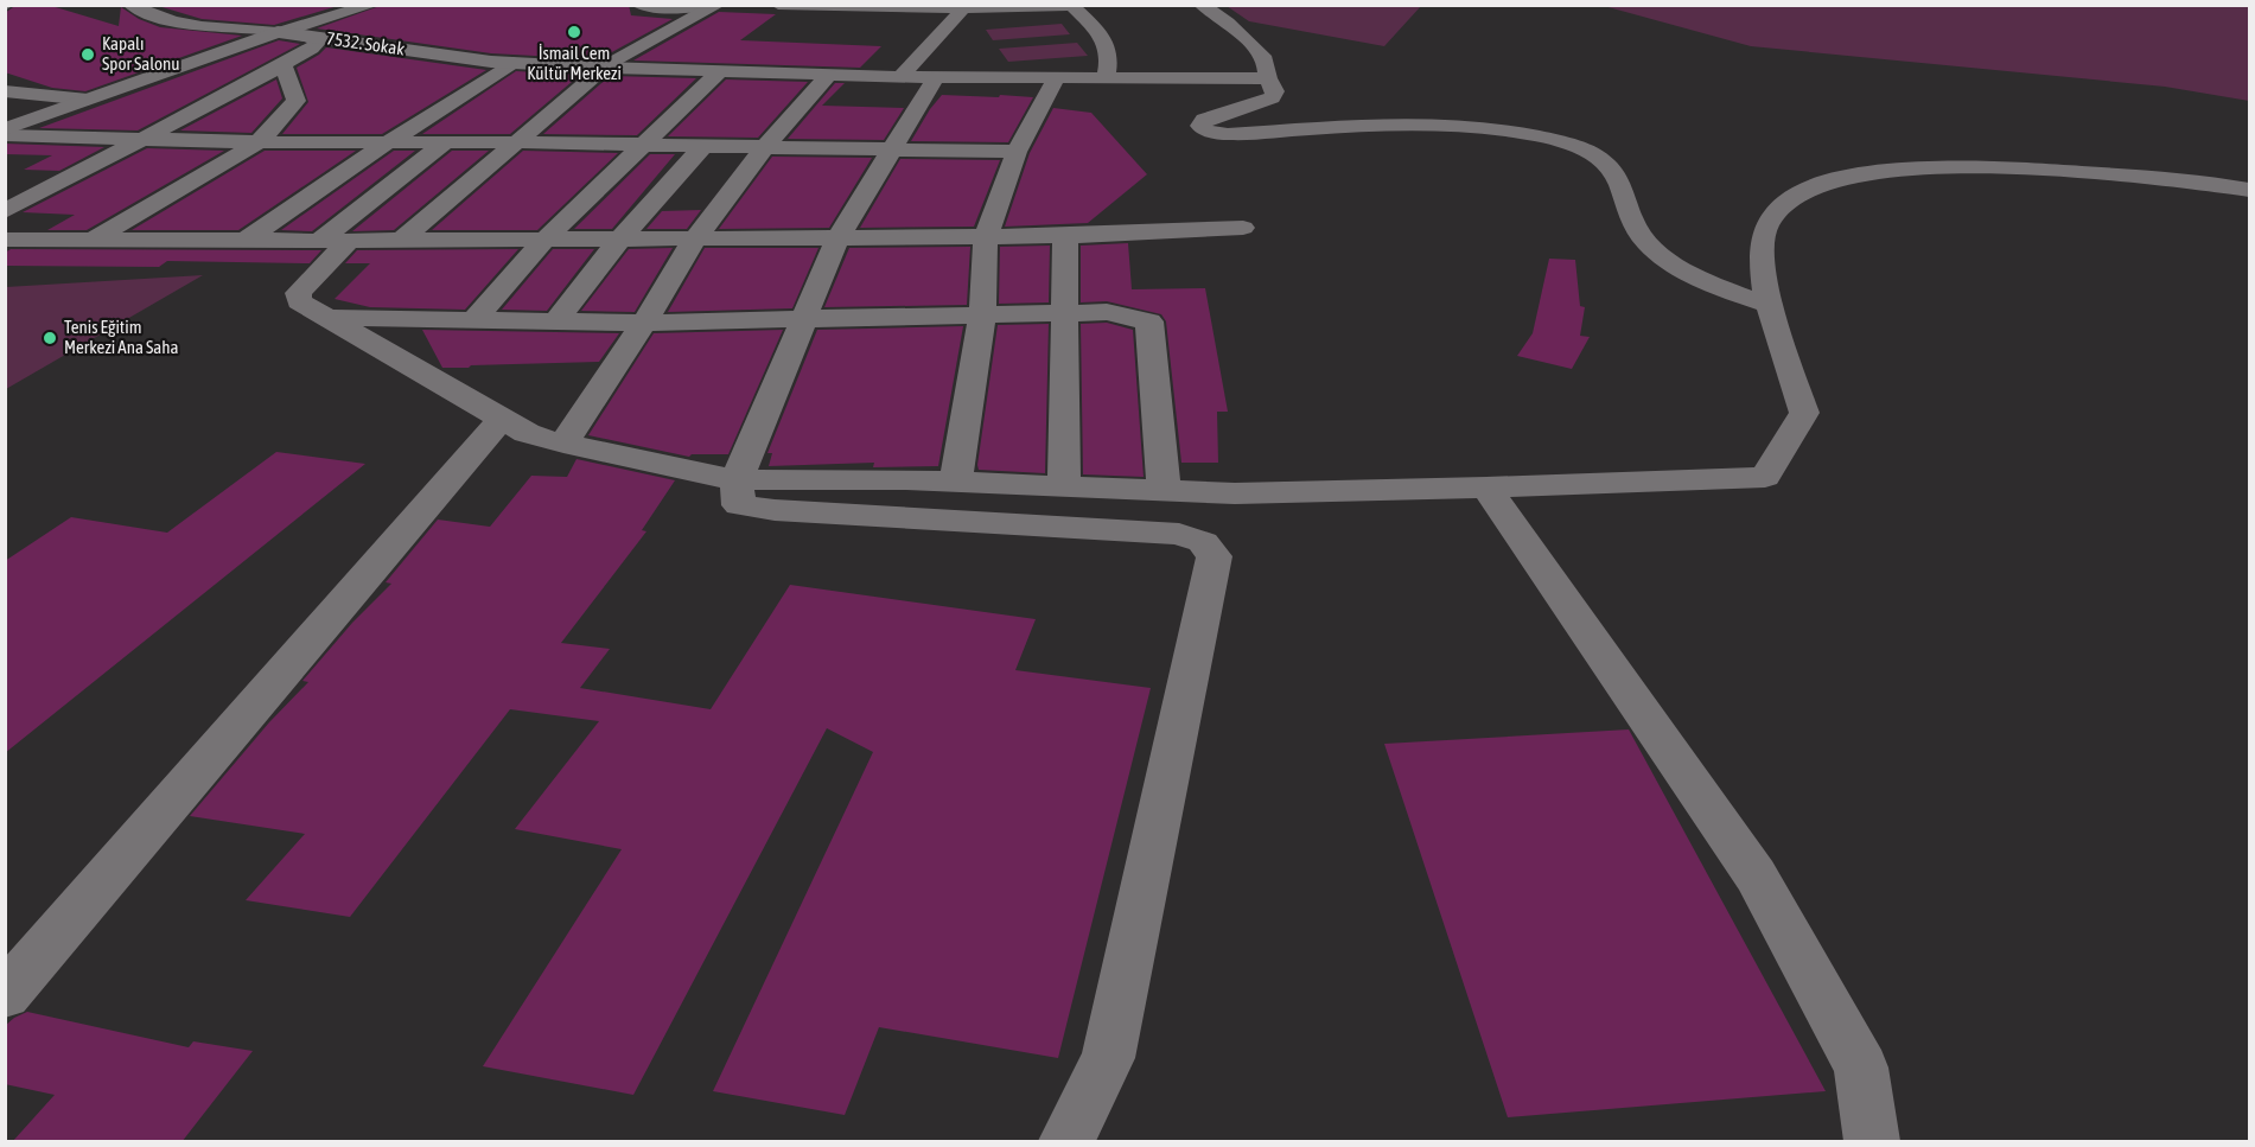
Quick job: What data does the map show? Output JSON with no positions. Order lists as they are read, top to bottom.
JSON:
{
  "streets": {
    "street": ["7532. Sokak"]
  },
  "places": ["İsmail Cem Kültür Merkezi", "Kapalı Spor Salonu", "Tenis Eğitim Merkezi Ana Saha"]
}
